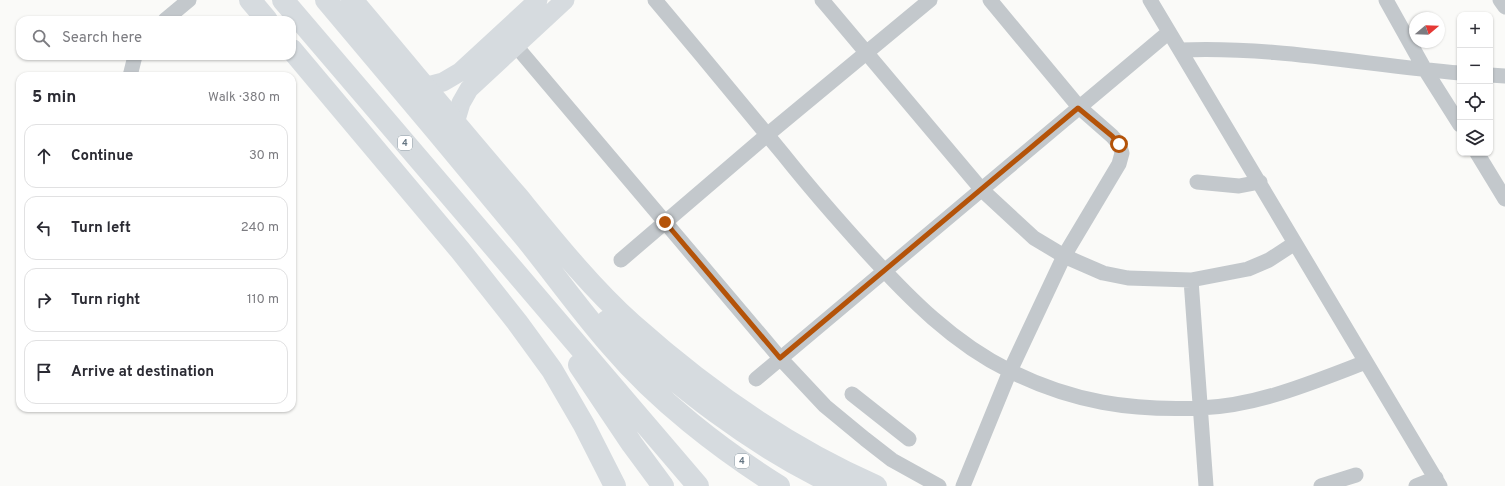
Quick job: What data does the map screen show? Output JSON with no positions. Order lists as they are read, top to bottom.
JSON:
{
  "streets": {
    "highway": ["4"]
  },
  "north": "right",
  "page": {
    "map_buttons": ["+", "−"],
    "search": "Search here",
    "heading": ["5 min", "Walk · 380 m"],
    "list": [
      ["Continue", "30 m"],
      ["Turn left", "240 m"],
      ["Turn right", "110 m"],
      "Arrive at destination"
    ]
  }
}
